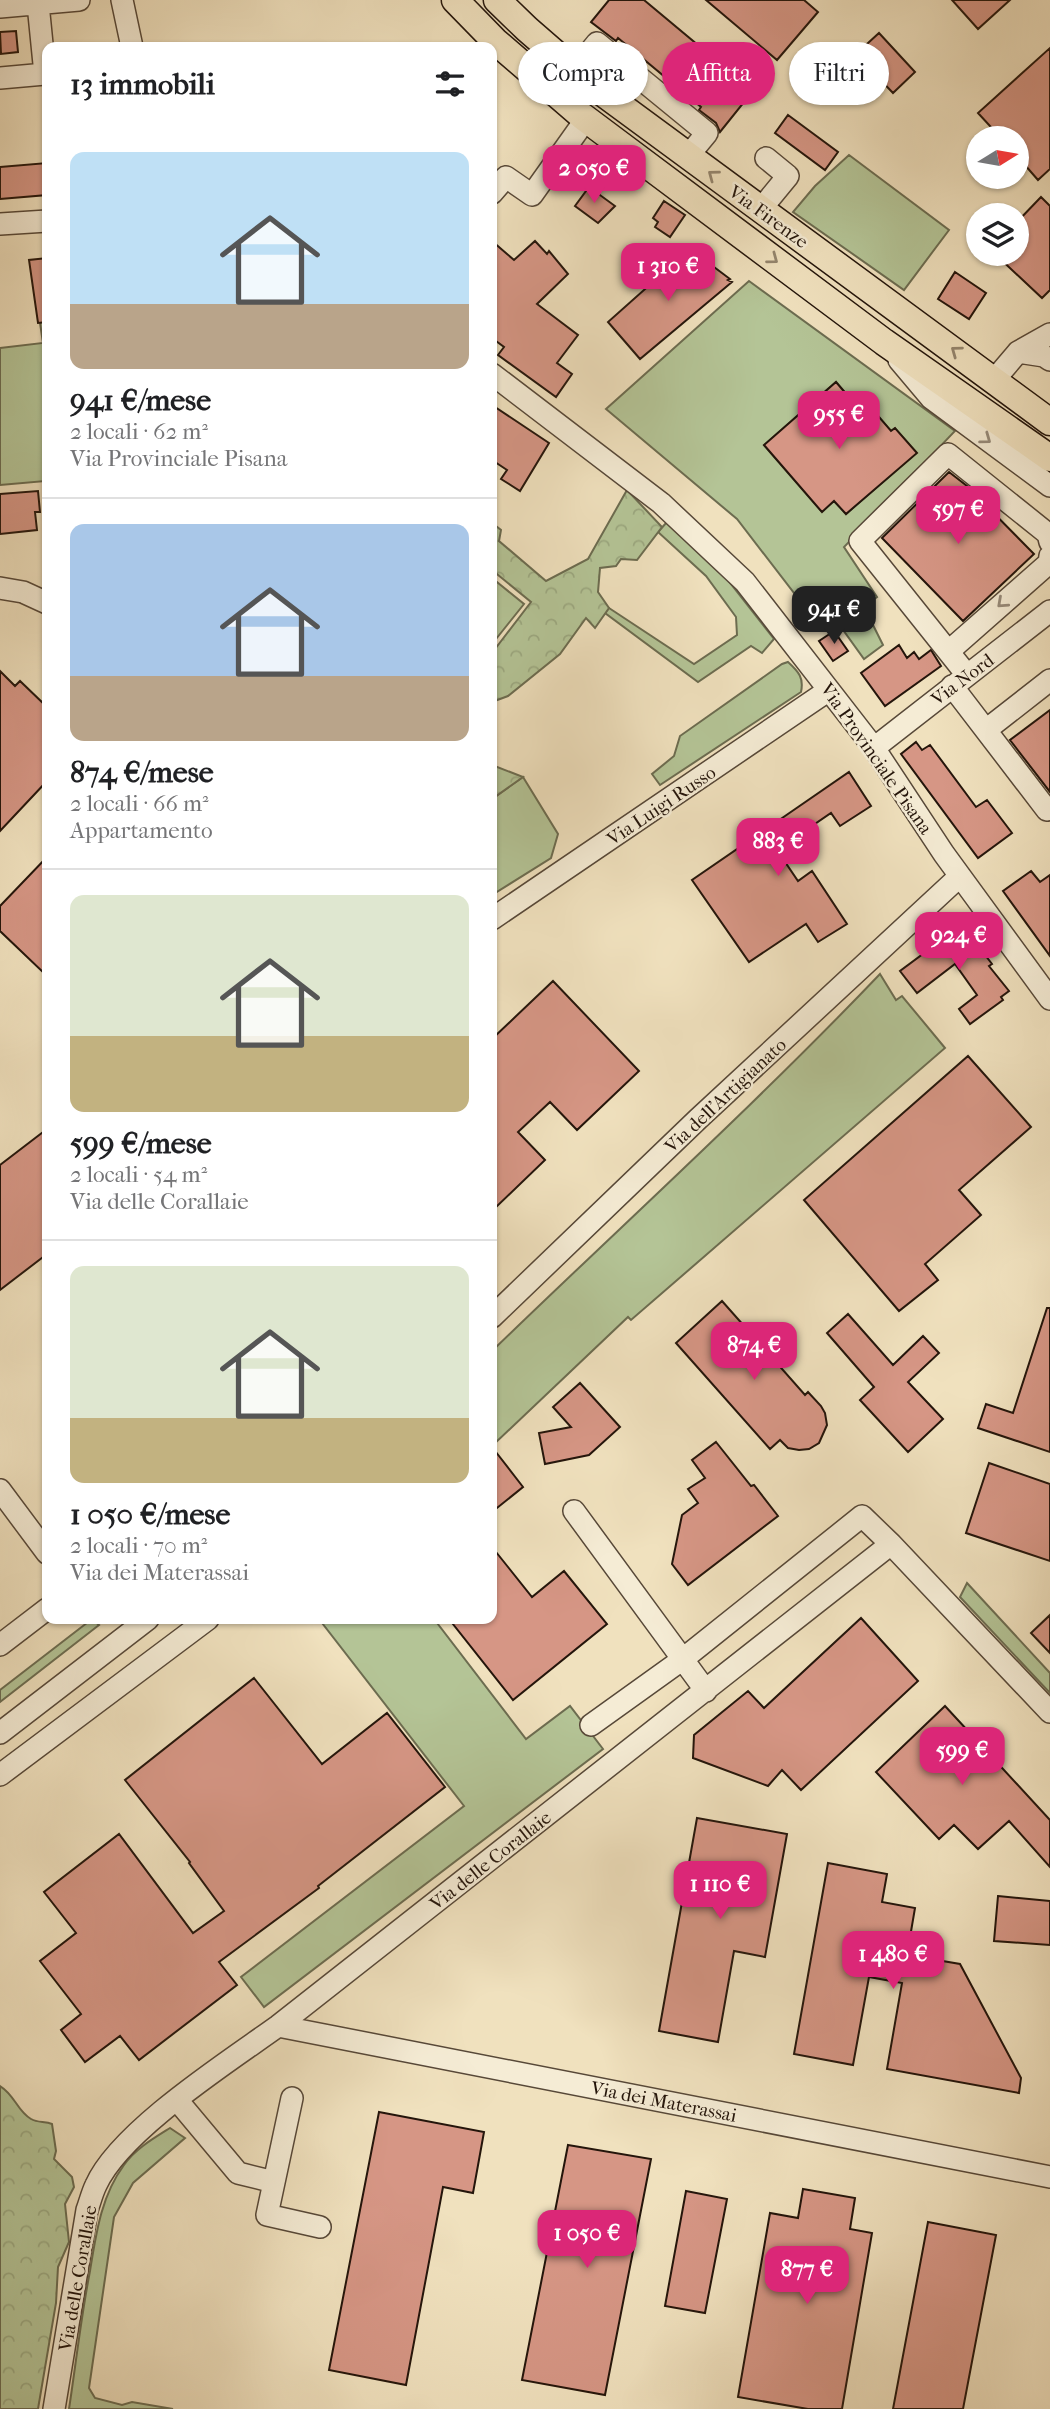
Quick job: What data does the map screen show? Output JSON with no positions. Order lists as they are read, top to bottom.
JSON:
{
  "streets": {
    "main road": ["Via Firenze"],
    "street": [
      "Via Nord",
      "Via Provinciale Pisana",
      "Via Luigi Russo",
      "Via dell'Artigianato",
      "Via delle Corallaie",
      "Via dei Materassai"
    ]
  },
  "crossings": [
    ["Via Nord", "Via Provinciale Pisana"],
    ["Via Provinciale Pisana", "Via Luigi Russo"],
    ["Via Provinciale Pisana", "Via dell'Artigianato"],
    ["Via delle Corallaie", "Via dei Materassai"]
  ],
  "north": "right",
  "page": {
    "chip": ["Compra", "Affitta", "Filtri"],
    "heading": "13 immobili",
    "list": [
      {
        "name": "941 €/mese",
        "note": "2 locali · 62 m² · Via Provinciale Pisana"
      },
      {
        "name": "874 €/mese",
        "note": "2 locali · 66 m² · Appartamento"
      },
      {
        "name": "599 €/mese",
        "note": "2 locali · 54 m² · Via delle Corallaie"
      },
      {
        "name": "1 050 €/mese",
        "note": "2 locali · 70 m² · Via dei Materassai"
      }
    ],
    "price": [
      "2 050 €",
      "1 310 €",
      "955 €",
      "597 €",
      "941 €",
      "883 €",
      "924 €",
      "874 €",
      "599 €",
      "1 110 €",
      "1 480 €",
      "1 050 €",
      "877 €"
    ]
  }
}
